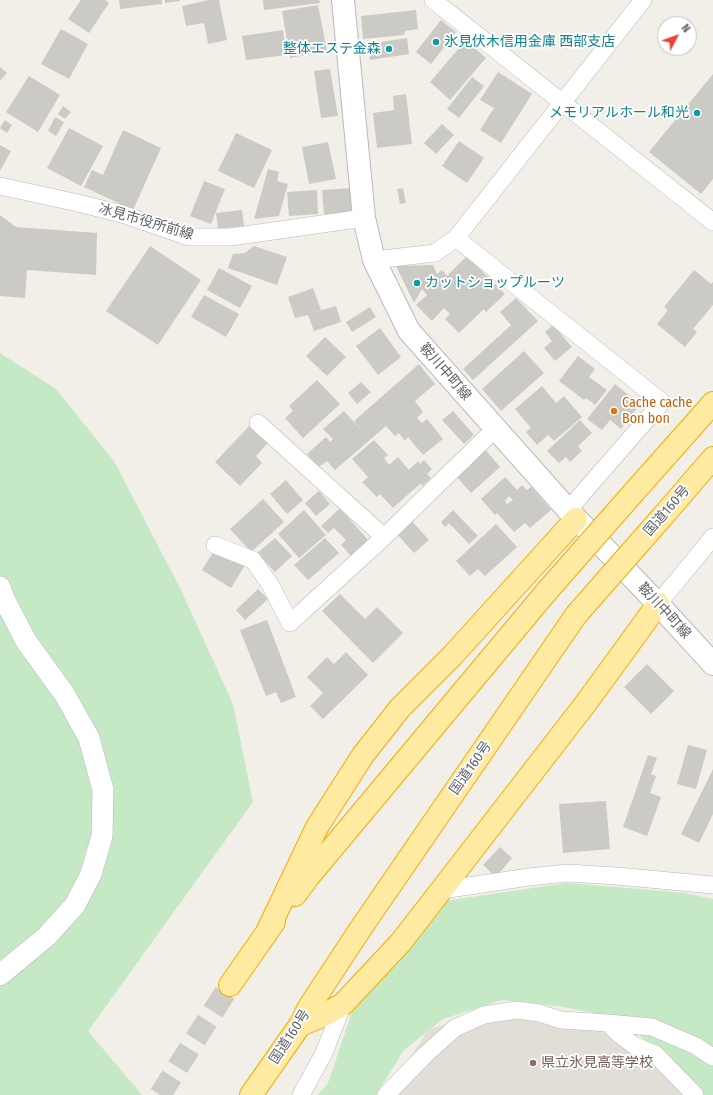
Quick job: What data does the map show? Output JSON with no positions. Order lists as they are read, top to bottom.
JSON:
{
  "streets": {
    "highway": ["国道160号"],
    "main road": ["鞍川中町線"],
    "street": ["冰見市役所前線"]
  },
  "crossings": [
    ["冰見市役所前線", "鞍川中町線"]
  ],
  "places": [
    "氷見伏木信用金庫 西部支店",
    "整体エステ金森",
    "メモリアルホール和光",
    "カットショップルーツ",
    "Cache cache Bon bon",
    "県立氷見高等学校"
  ],
  "north": "top right"
}
